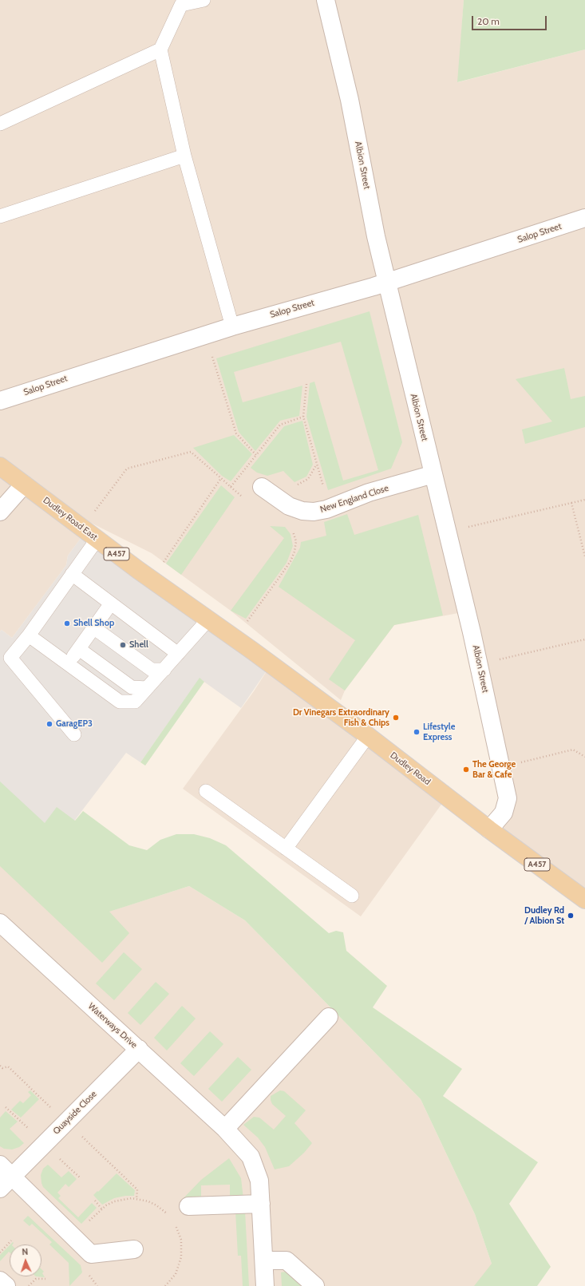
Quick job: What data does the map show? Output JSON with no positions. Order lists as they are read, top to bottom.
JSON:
{
  "streets": {
    "main road": ["Dudley Road East", "A457", "Dudley Road"],
    "street": [
      "Albion Street",
      "Salop Street",
      "New England Close",
      "Waterways Drive",
      "Quayside Close"
    ]
  },
  "crossings": [
    ["Albion Street", "Salop Street"],
    ["Albion Street", "New England Close"],
    ["Albion Street", "Dudley Road"],
    ["Dudley Road East", "Dudley Road"],
    ["Waterways Drive", "Quayside Close"]
  ],
  "places": [
    "Shell Shop",
    "Shell",
    "Dr Vinegars Extraordinary Fish & Chips",
    "GaragEP3",
    "Lifestyle Express",
    "The George Bar & Cafe",
    "Dudley Rd / Albion St"
  ],
  "scale_bar": "20 m",
  "north": "top"
}
